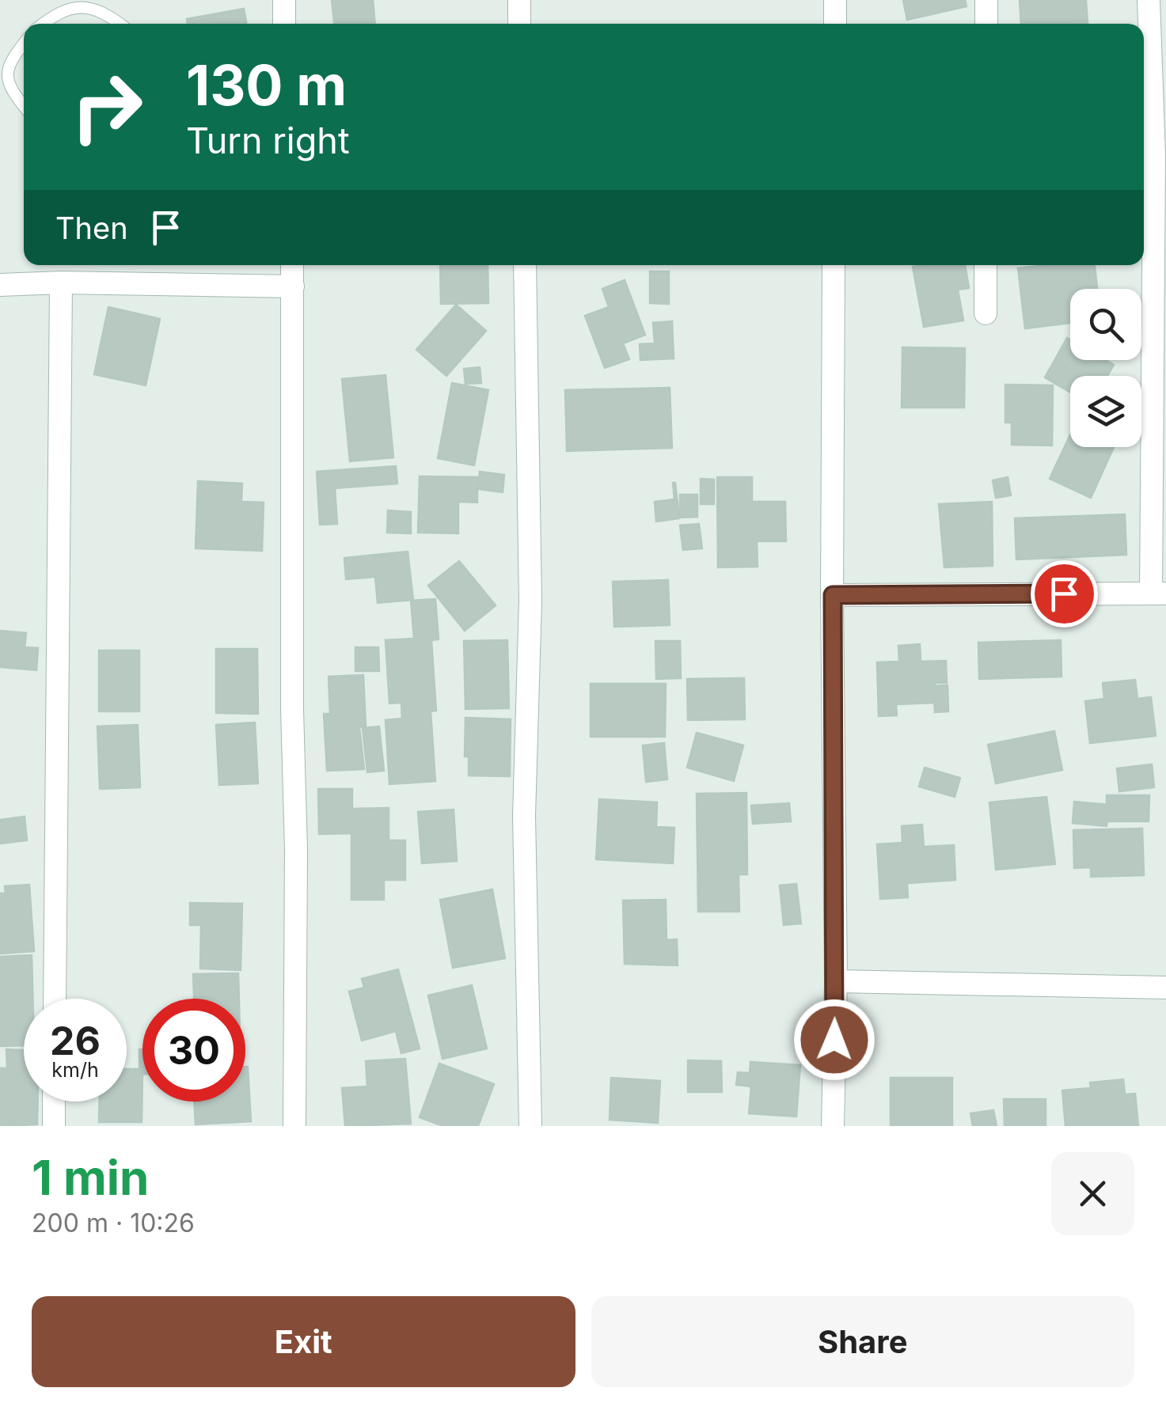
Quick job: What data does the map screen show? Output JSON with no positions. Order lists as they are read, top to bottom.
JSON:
{
  "page": {
    "turn": ["130 m", "Turn right"],
    "then": "Then",
    "speed": "26 km/h",
    "limit": "30",
    "heading": ["1 min", "200 m · 10:26"],
    "buttons": ["Exit", "Share"]
  }
}
